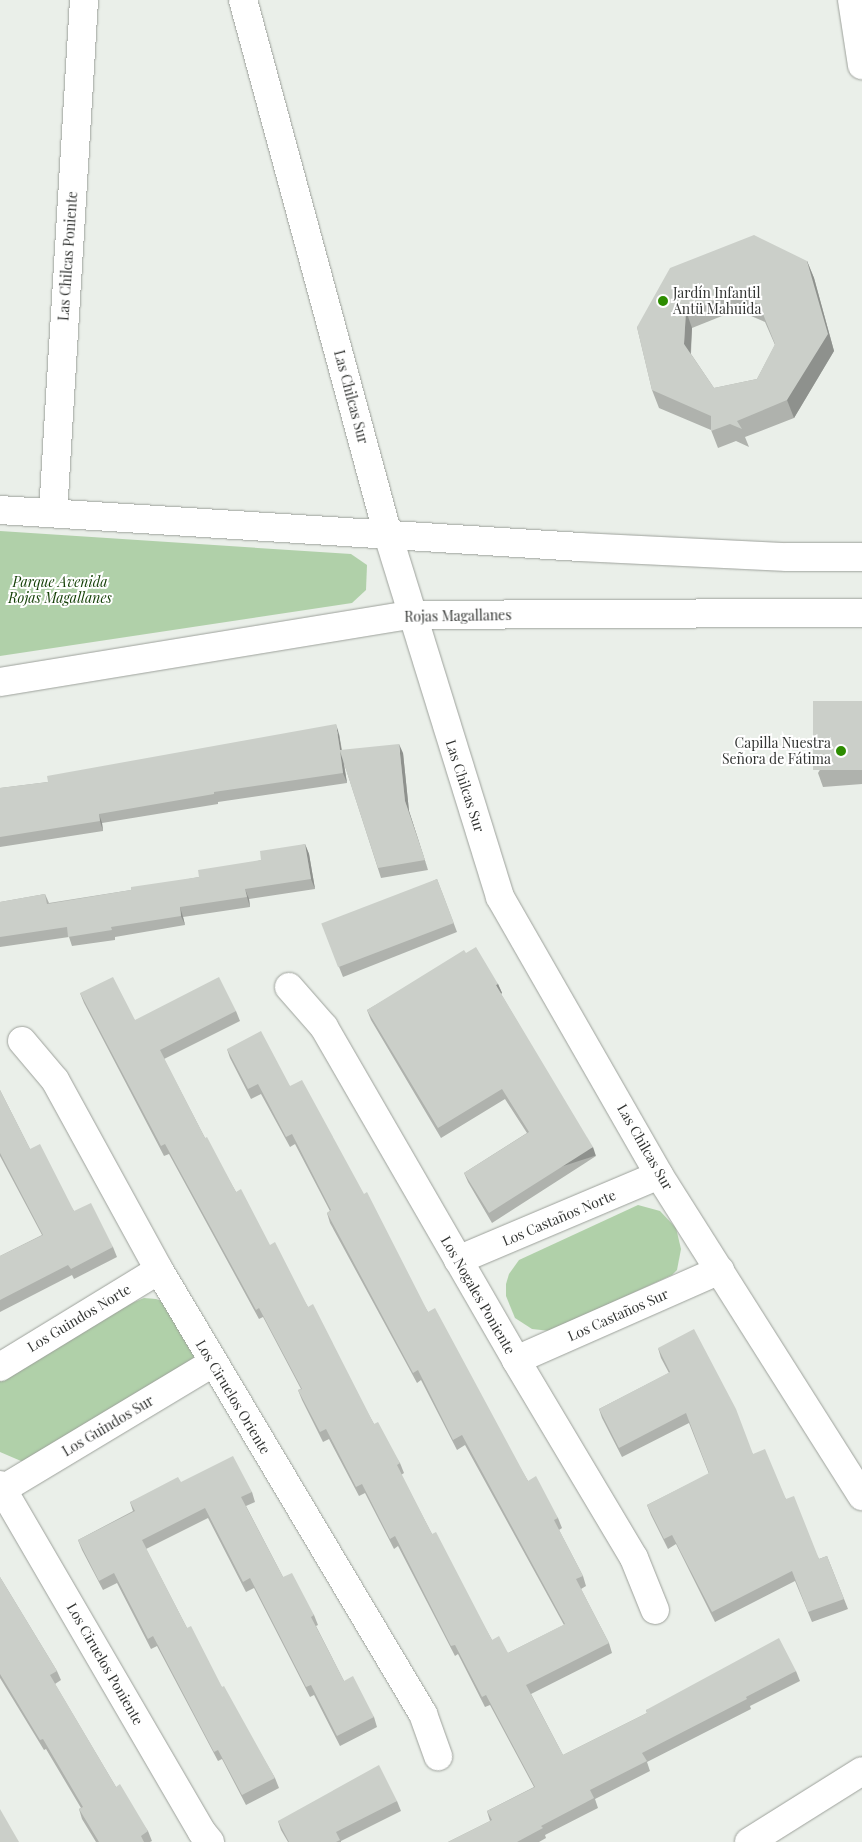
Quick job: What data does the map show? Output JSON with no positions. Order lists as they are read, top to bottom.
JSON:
{
  "streets": {
    "street": [
      "Las Chilcas Poniente",
      "Las Chilcas Sur",
      "Rojas Magallanes",
      "Los Castaños Norte",
      "Los Nogales Poniente",
      "Los Castaños Sur",
      "Los Guindos Norte",
      "Los Ciruelos Oriente",
      "Los Guindos Sur",
      "Los Ciruelos Poniente"
    ]
  },
  "crossings": [
    ["Las Chilcas Sur", "Rojas Magallanes"],
    ["Las Chilcas Sur", "Los Castaños Norte"],
    ["Las Chilcas Sur", "Los Castaños Sur"],
    ["Los Castaños Norte", "Los Nogales Poniente"],
    ["Los Nogales Poniente", "Los Castaños Sur"],
    ["Los Guindos Norte", "Los Ciruelos Oriente"],
    ["Los Ciruelos Oriente", "Los Guindos Sur"],
    ["Los Guindos Sur", "Los Ciruelos Poniente"]
  ],
  "parks": ["Parque Avenida Rojas Magallanes"],
  "places": ["Jardín Infantil Antü Mahuida", "Capilla Nuestra Señora de Fátima"]
}
